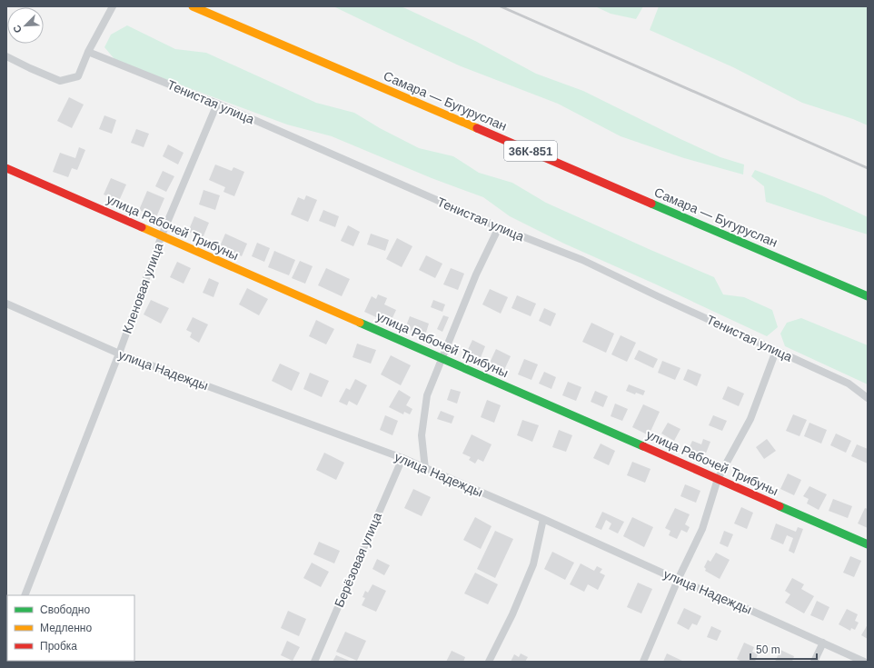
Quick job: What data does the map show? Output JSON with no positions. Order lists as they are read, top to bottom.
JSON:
{
  "streets": {
    "street": [
      "Самара — Бугуруслан",
      "Тенистая улица",
      "36К-851",
      "улица Рабочей Трибуны",
      "Кленовая улица",
      "улица Надежды",
      "Берёзовая улица"
    ]
  },
  "crossings": [
    ["Тенистая улица", "Кленовая улица"],
    ["улица Рабочей Трибуны", "Кленовая улица"],
    ["Кленовая улица", "улица Надежды"],
    ["улица Надежды", "Берёзовая улица"]
  ],
  "legend": ["Свободно", "Медленно", "Пробка"],
  "scale_bar": "50 m",
  "north": "bottom left"
}
